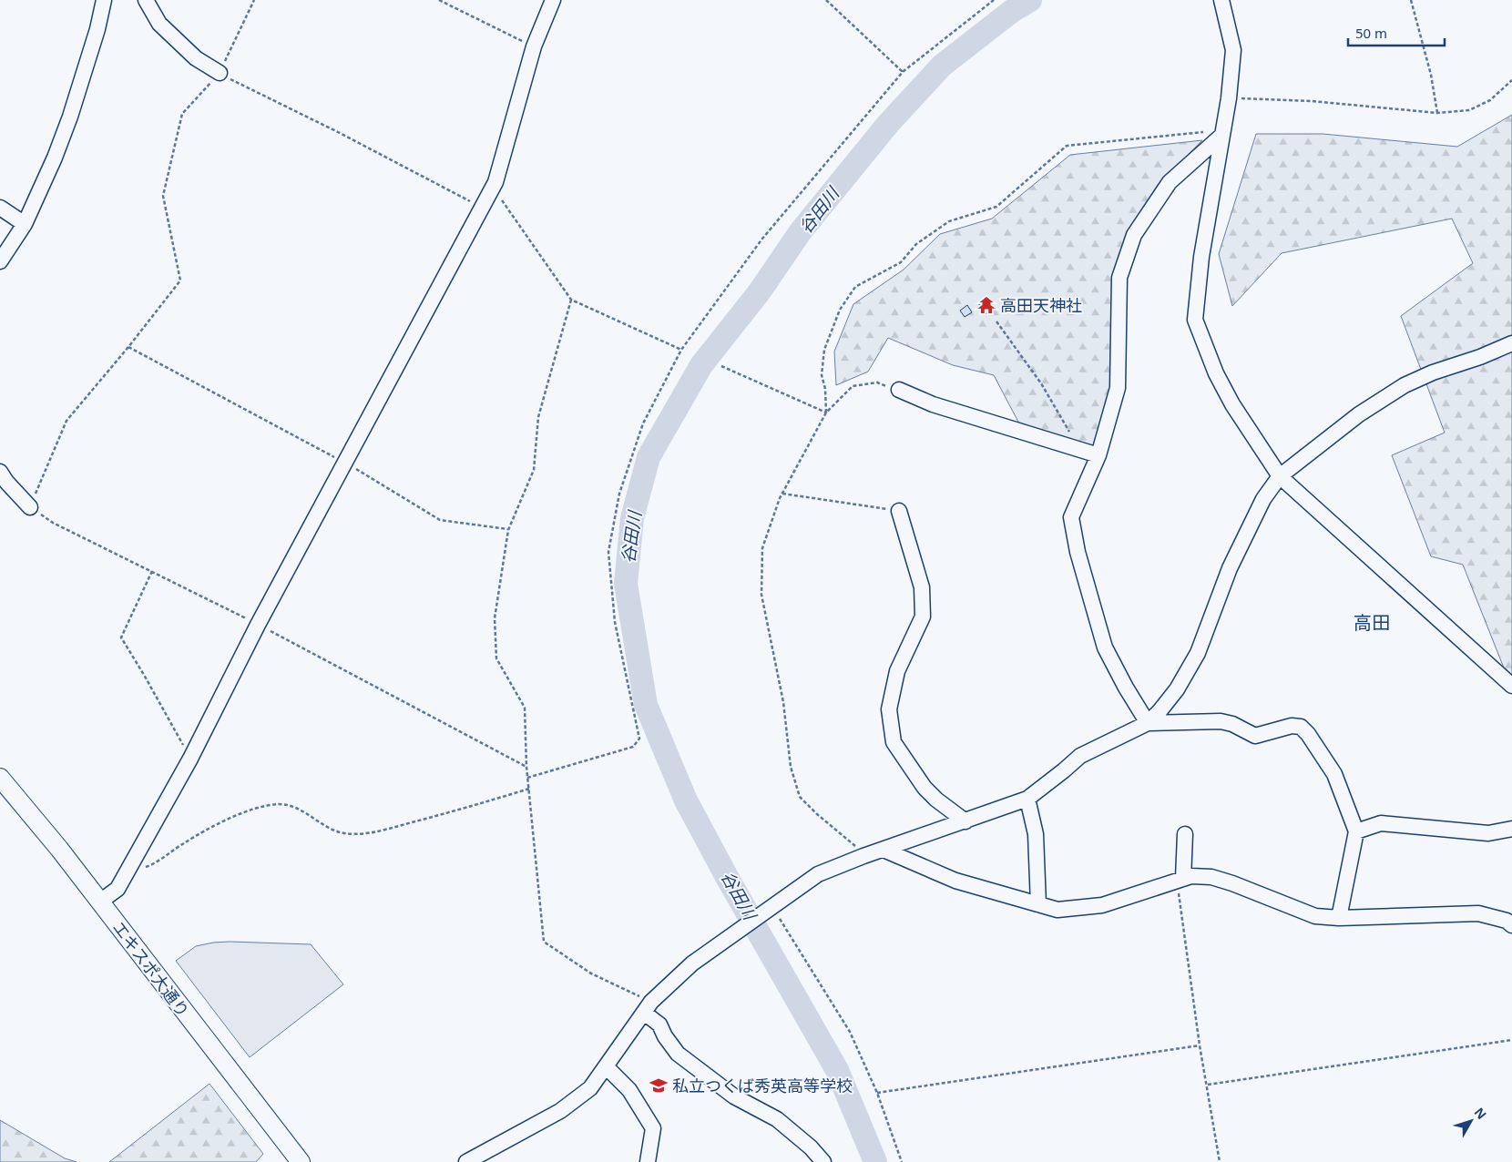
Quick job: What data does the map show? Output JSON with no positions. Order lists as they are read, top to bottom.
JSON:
{
  "streets": {
    "main road": ["エキスポ大通り"]
  },
  "districts": ["高田"],
  "water": ["谷田川"],
  "places": {
    "temple": ["高田天神社"],
    "school or university": ["私立つくば秀英高等学校"]
  },
  "scale_bar": "50 m",
  "north": "top right"
}
